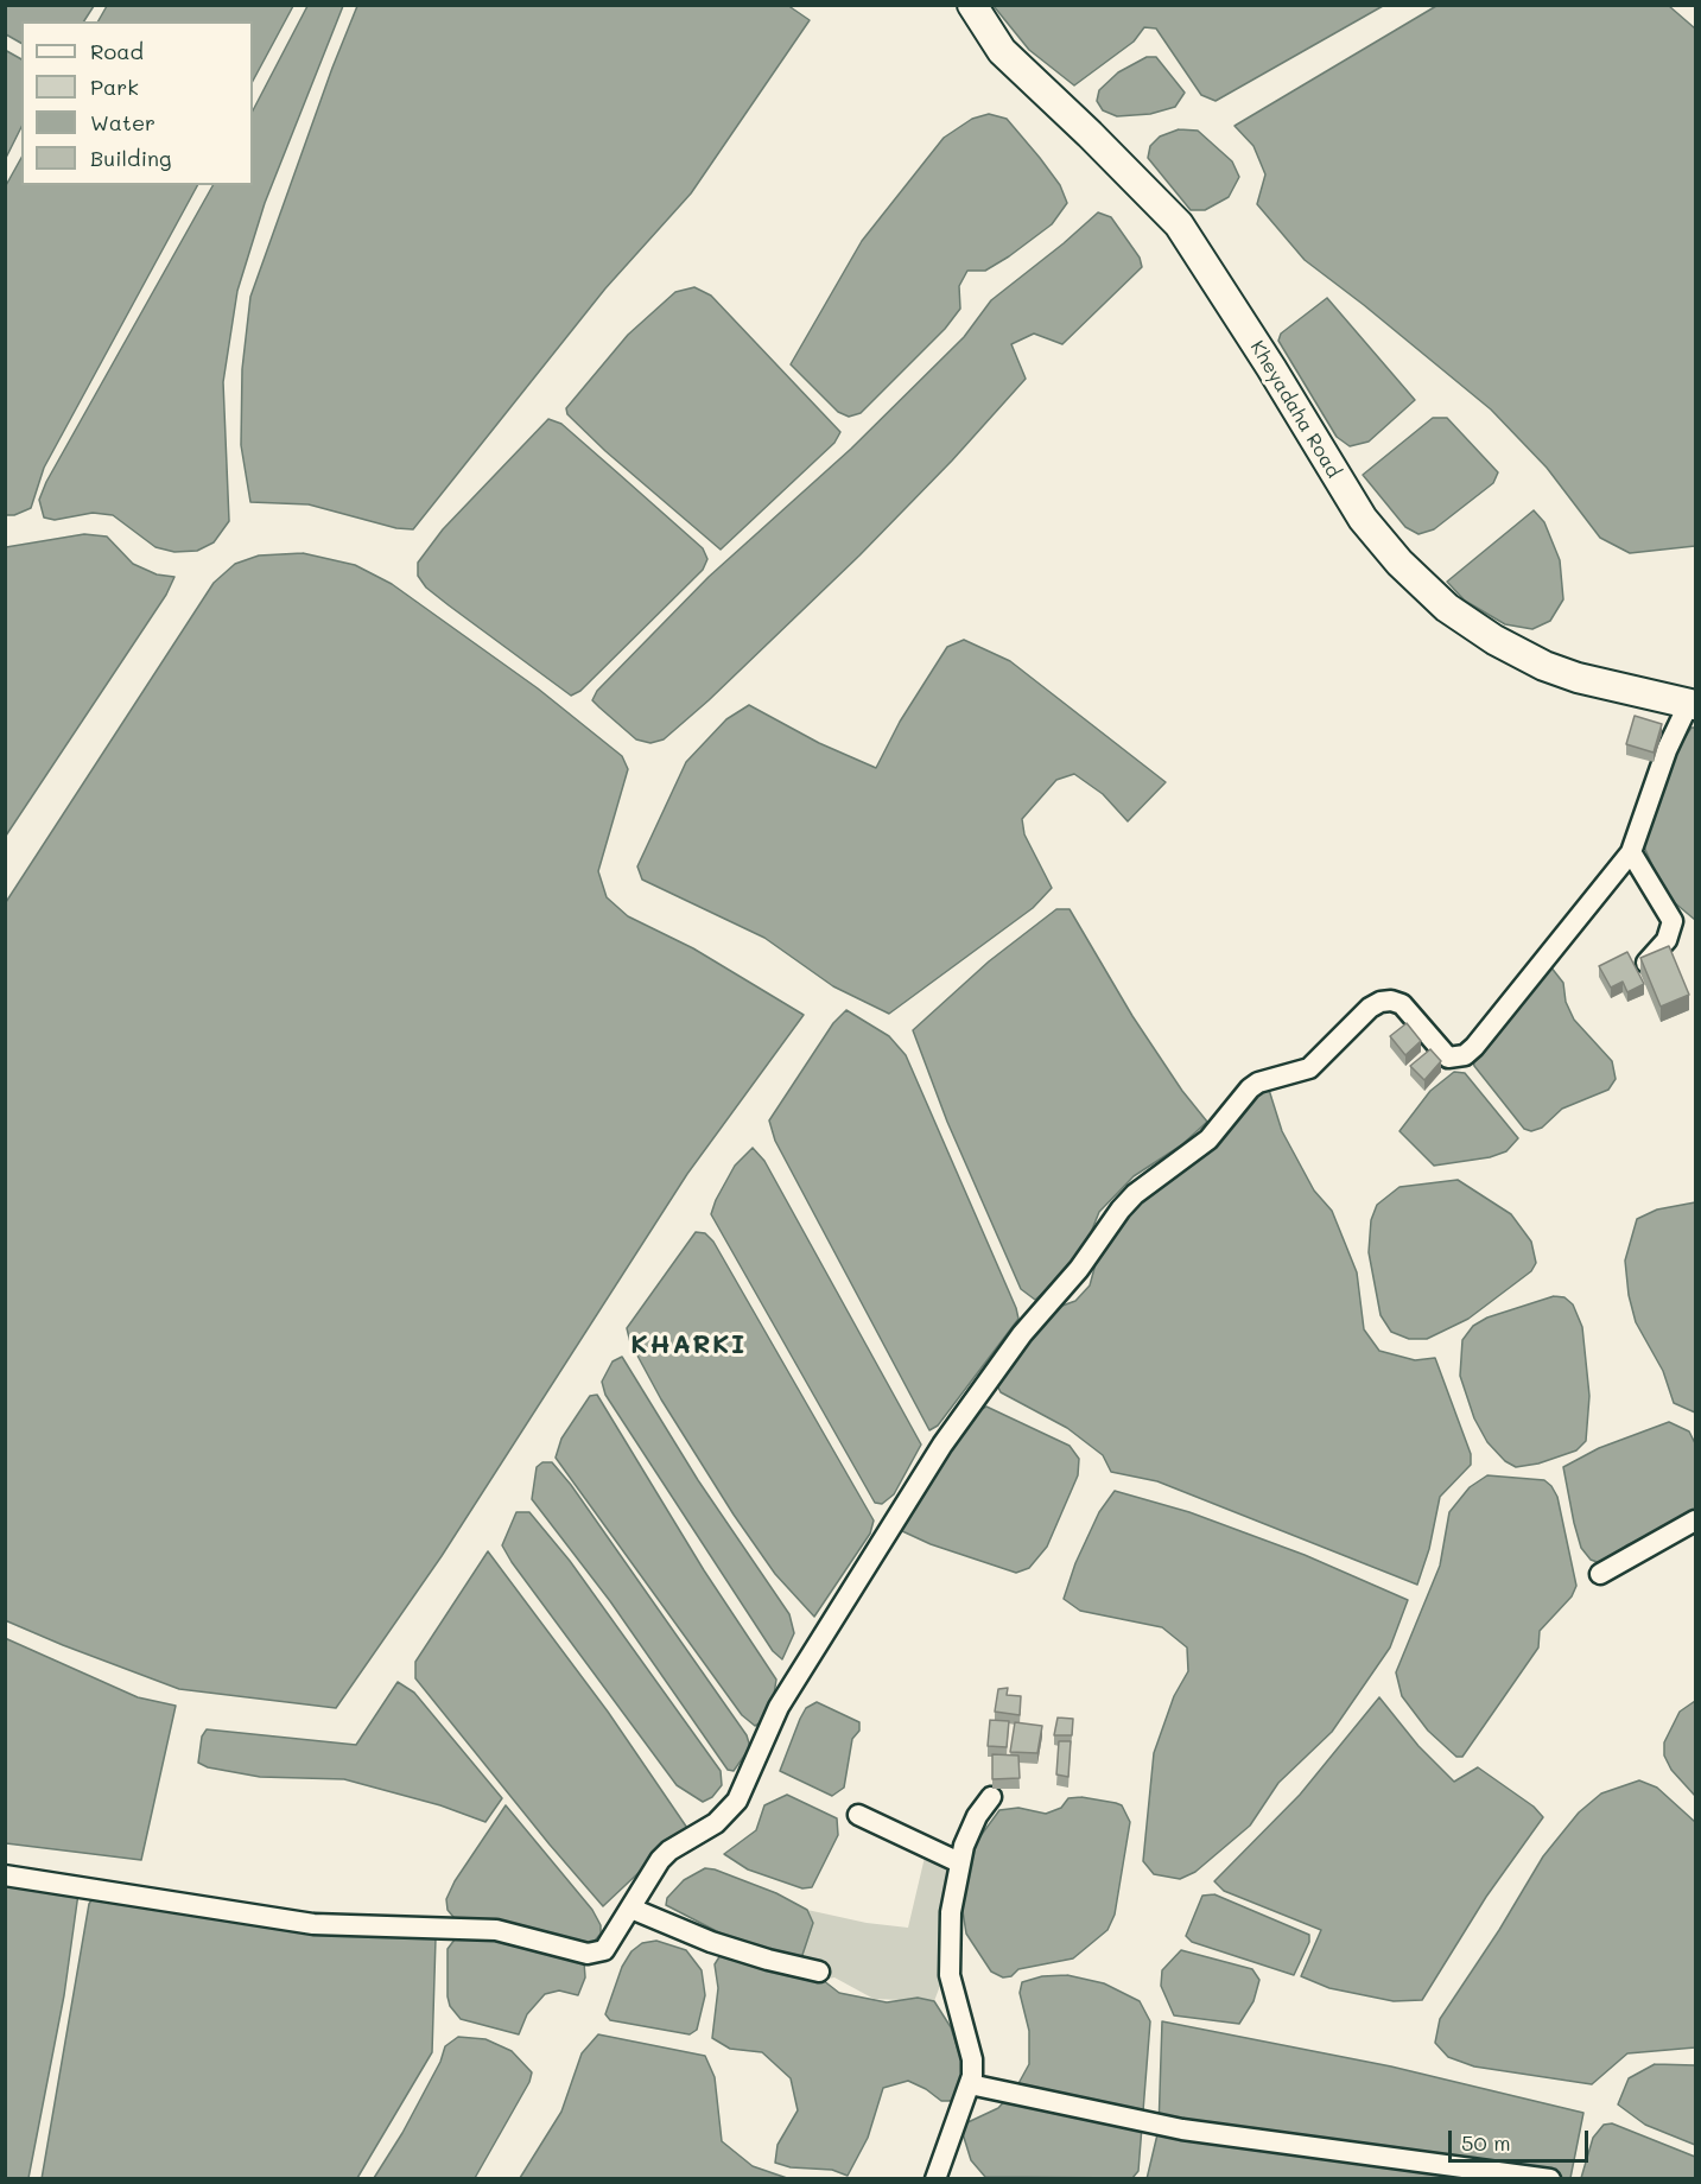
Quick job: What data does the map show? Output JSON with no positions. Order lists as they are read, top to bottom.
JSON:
{
  "streets": {
    "main road": ["Kheyadaha Road"]
  },
  "districts": ["KHARKI"],
  "legend": [
    "Road",
    "Park",
    "Water",
    "Building"
  ],
  "scale_bar": "50 m"
}
